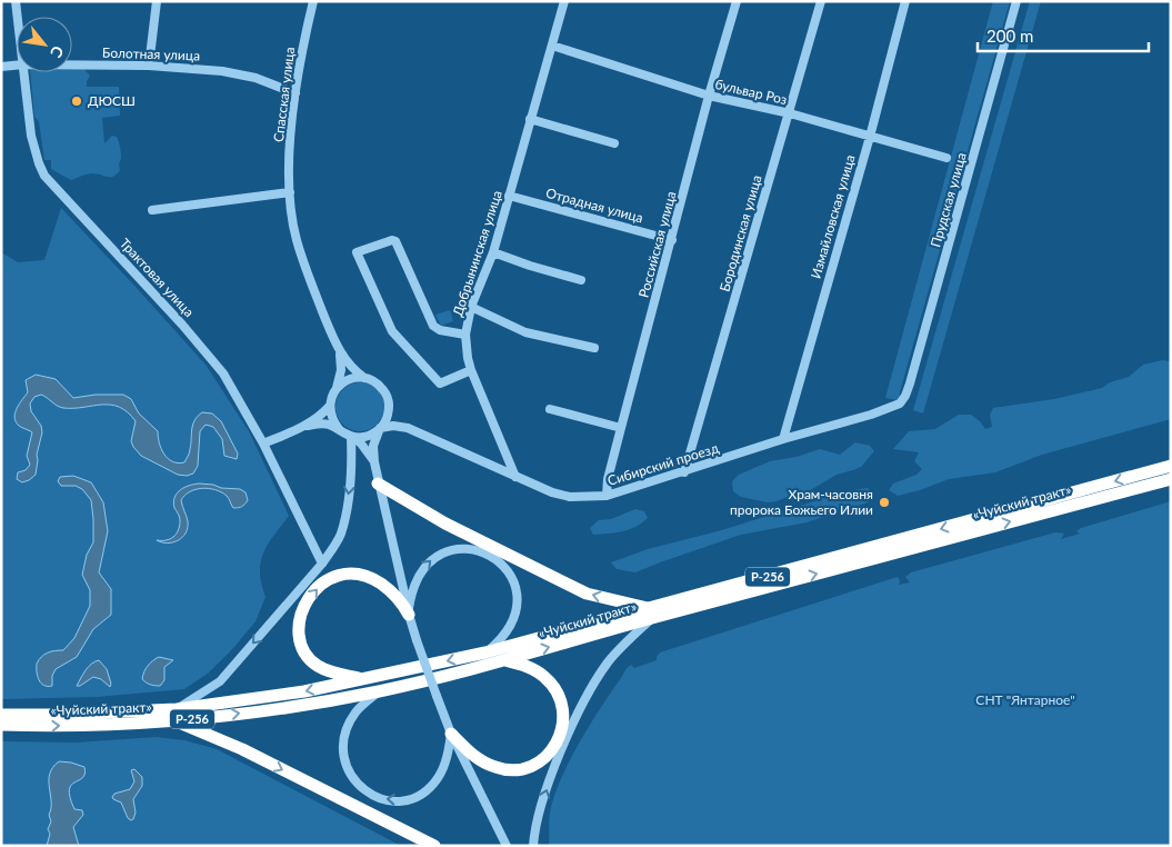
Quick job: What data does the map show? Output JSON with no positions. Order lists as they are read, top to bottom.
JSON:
{
  "streets": {
    "highway": ["«Чуйский тракт»", "Р-256"],
    "street": [
      "Болотная улица",
      "бульвар Роз",
      "Спасская улица",
      "Прудская улица",
      "Отрадная улица",
      "Измайловская улица",
      "Бородинская улица",
      "Российская улица",
      "Добрынинская улица",
      "Трактовая улица",
      "Сибирский проезд"
    ]
  },
  "crossings": [
    ["Болотная улица", "Спасская улица"],
    ["бульвар Роз", "Измайловская улица"],
    ["бульвар Роз", "Бородинская улица"],
    ["бульвар Роз", "Российская улица"],
    ["бульвар Роз", "Добрынинская улица"],
    ["Спасская улица", "Сибирский проезд"],
    ["Прудская улица", "Сибирский проезд"],
    ["Отрадная улица", "Российская улица"],
    ["Отрадная улица", "Добрынинская улица"],
    ["Измайловская улица", "Сибирский проезд"],
    ["Бородинская улица", "Сибирский проезд"],
    ["Российская улица", "Сибирский проезд"],
    ["Добрынинская улица", "Сибирский проезд"]
  ],
  "parks": ["СНТ \"Янтарное\""],
  "places": ["ДЮСШ", "Храм-часовня пророка Божьего Илии"],
  "scale_bar": "200 m",
  "north": "bottom right"
}
